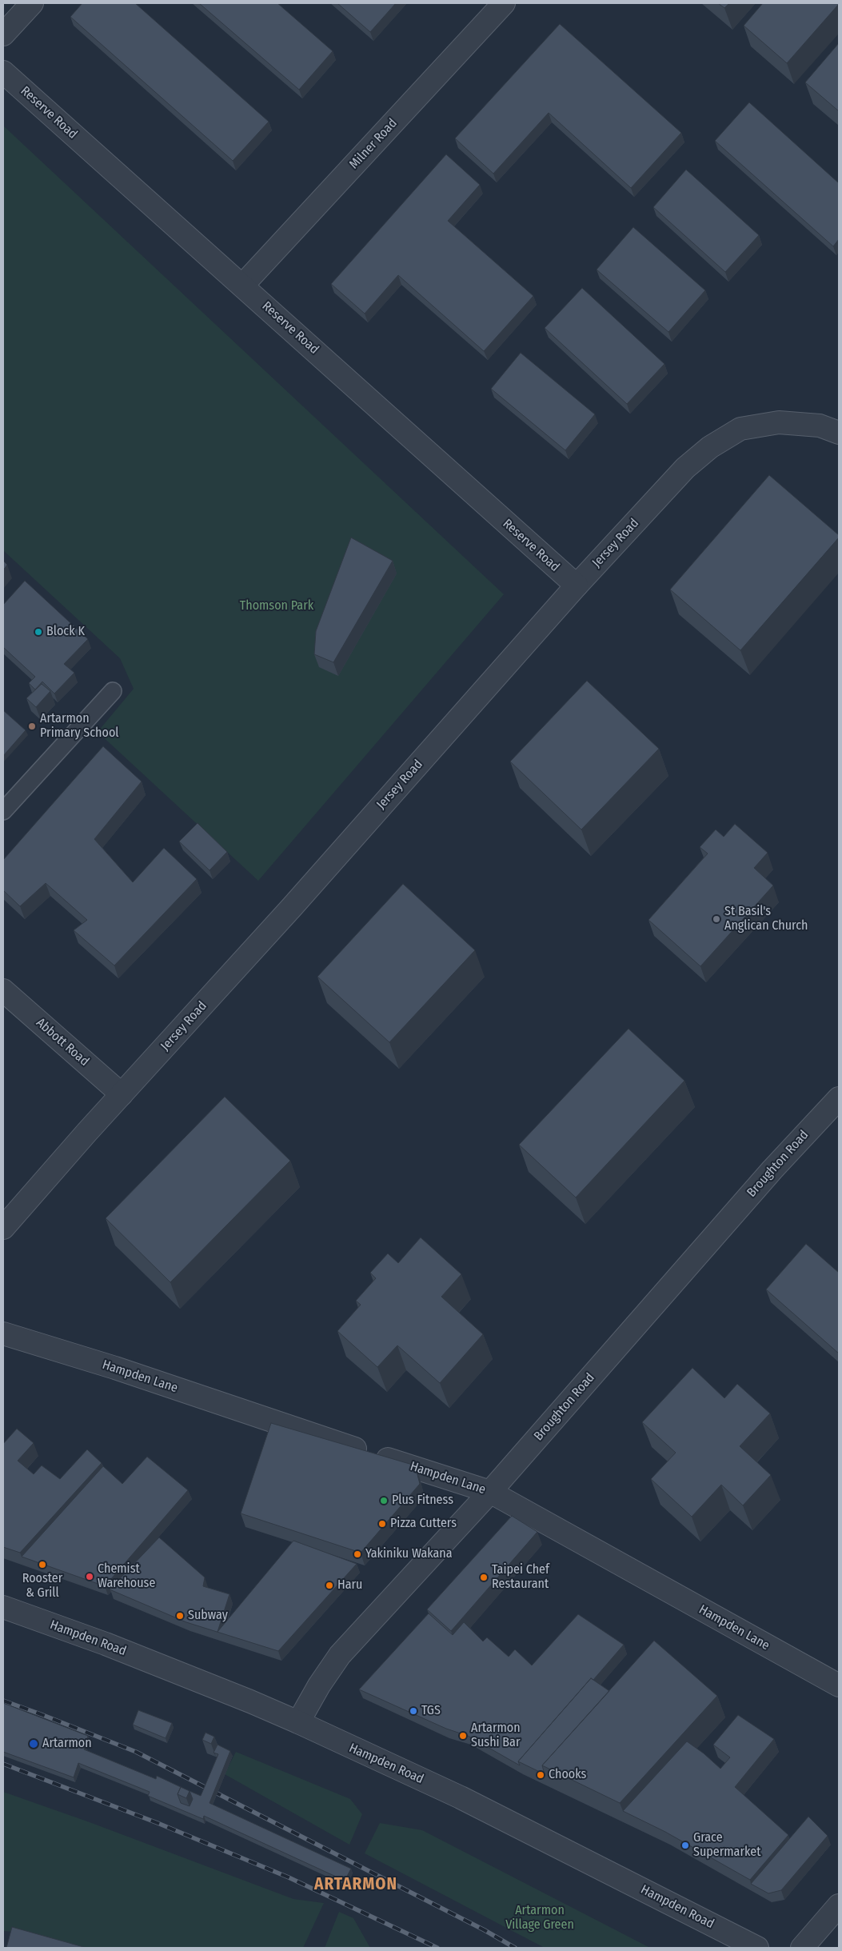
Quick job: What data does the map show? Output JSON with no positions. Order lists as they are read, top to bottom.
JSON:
{
  "streets": {
    "street": [
      "Reserve Road",
      "Milner Road",
      "Jersey Road",
      "Abbott Road",
      "Broughton Road",
      "Hampden Lane",
      "Hampden Road"
    ]
  },
  "crossings": [
    ["Reserve Road", "Milner Road"],
    ["Reserve Road", "Jersey Road"],
    ["Jersey Road", "Abbott Road"],
    ["Broughton Road", "Hampden Lane"],
    ["Broughton Road", "Hampden Road"]
  ],
  "districts": ["ARTARMON"],
  "parks": ["Thomson Park", "Artarmon Village Green"],
  "places": [
    "Block K",
    "Artarmon Primary School",
    "St Basil's Anglican Church",
    "Plus Fitness",
    "Pizza Cutters",
    "Yakiniku Wakana",
    "Rooster & Grill",
    "Chemist Warehouse",
    "Taipei Chef Restaurant",
    "Haru",
    "Subway",
    "TGS",
    "Artarmon Sushi Bar",
    "Artarmon",
    "Chooks",
    "Grace Supermarket"
  ]
}
